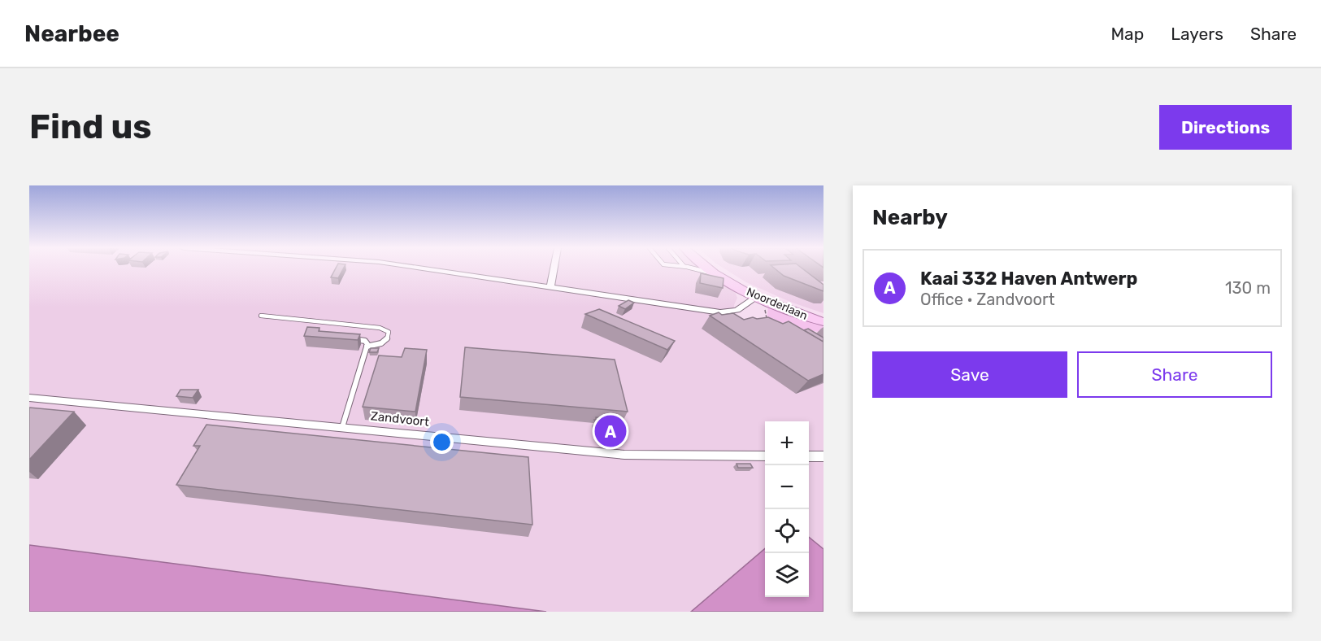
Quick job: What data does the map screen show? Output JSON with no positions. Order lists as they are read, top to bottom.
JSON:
{
  "streets": {
    "main road": ["Noorderlaan"],
    "street": ["Zandvoort"]
  },
  "page": {
    "header": "Nearbee",
    "nav": ["Map", "Layers", "Share"],
    "buttons": [
      "Directions",
      ["Save", "Share"]
    ],
    "title": "Find us",
    "heading": "Nearby",
    "list": [
      {
        "mark": "A",
        "name": "Kaai 332 Haven Antwerp",
        "note": "Office · Zandvoort",
        "value": "130 m"
      }
    ],
    "pins": "A",
    "map_buttons": ["+", "−"]
  }
}
